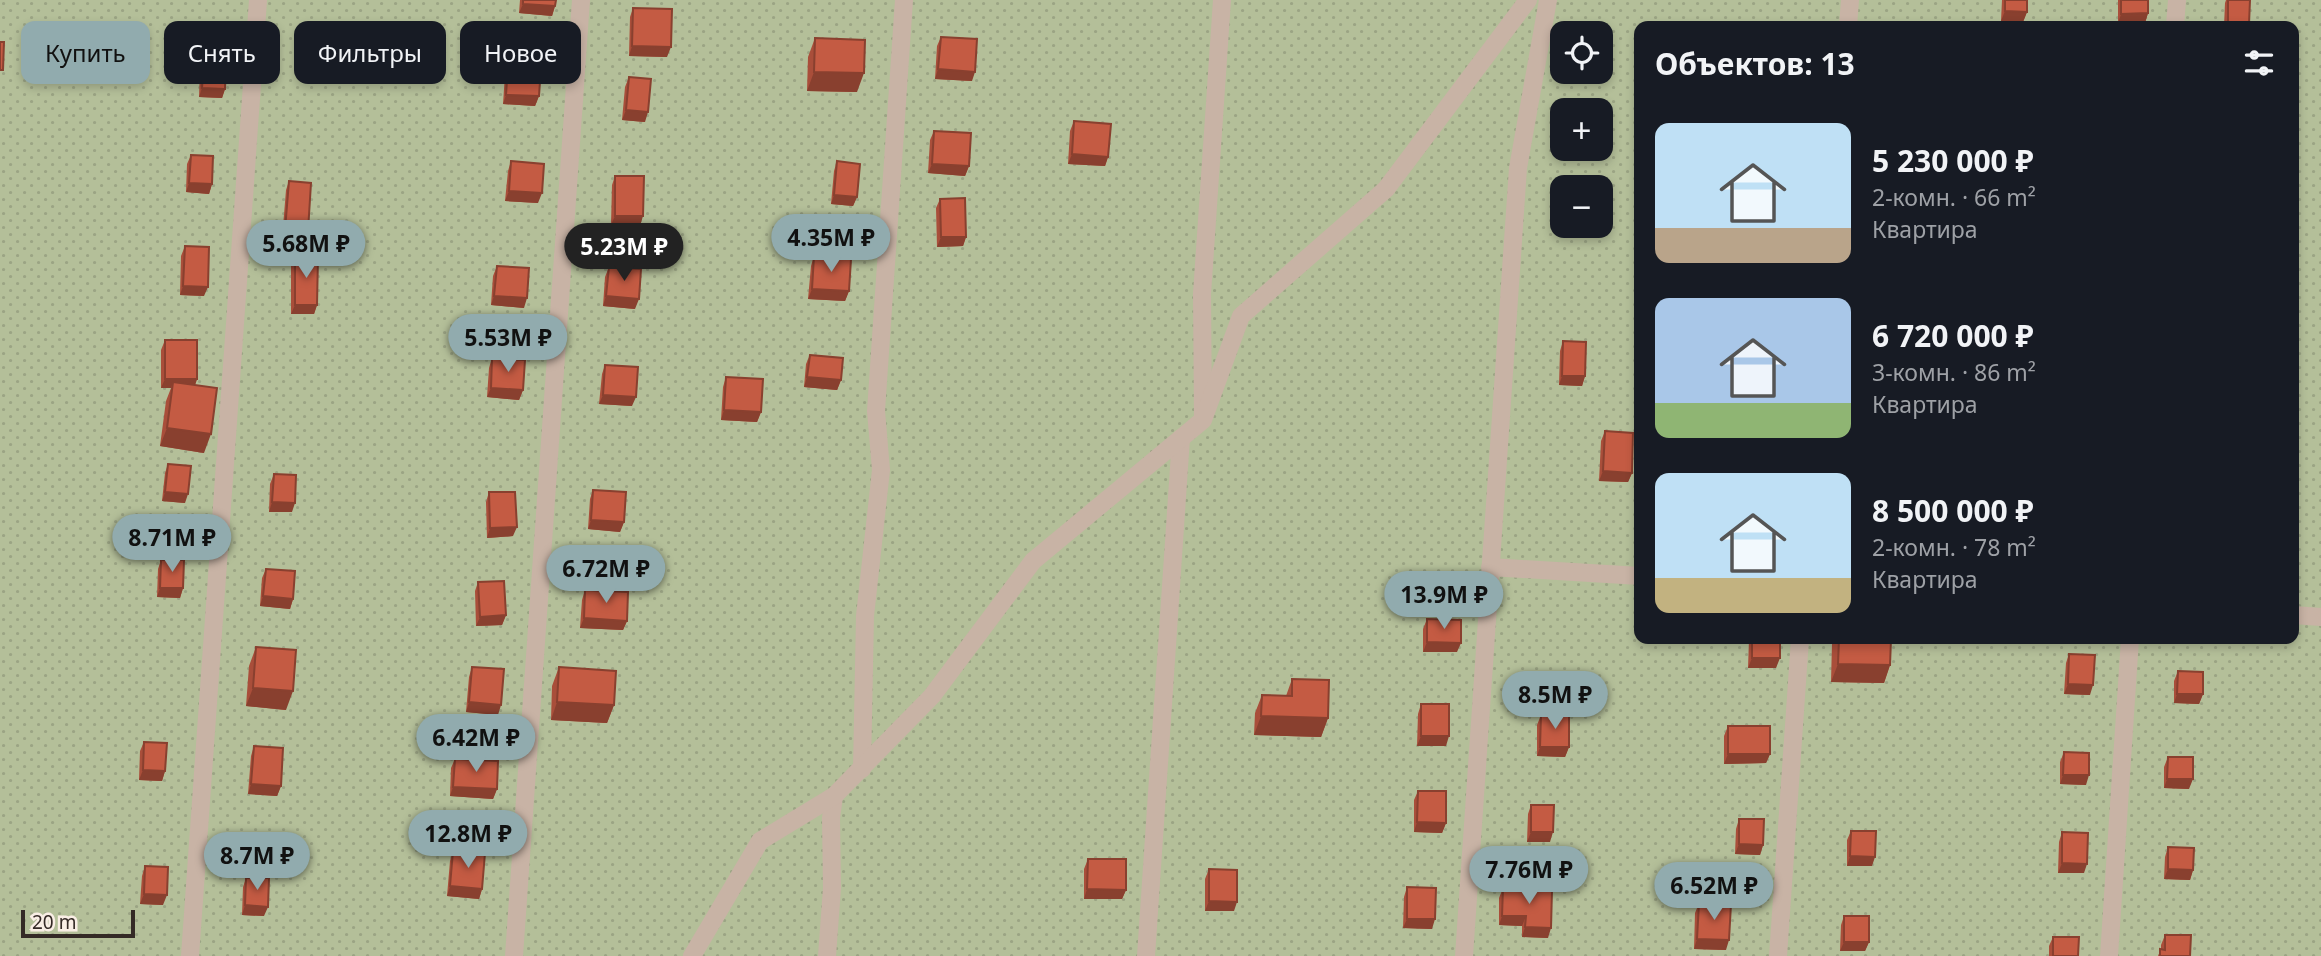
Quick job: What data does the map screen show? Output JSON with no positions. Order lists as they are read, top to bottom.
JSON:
{
  "scale_bar": "20 m",
  "page": {
    "map_buttons": ["+", "−"],
    "chip": [
      "Купить",
      "Снять",
      "Фильтры",
      "Новое"
    ],
    "heading": "Объектов: 13",
    "list": [
      {
        "name": "5 230 000 ₽",
        "note": "2-комн. · 66 m² · Квартира"
      },
      {
        "name": "6 720 000 ₽",
        "note": "3-комн. · 86 m² · Квартира"
      },
      {
        "name": "8 500 000 ₽",
        "note": "2-комн. · 78 m² · Квартира"
      }
    ],
    "price": [
      "4.35M ₽",
      "5.68M ₽",
      "5.23M ₽",
      "5.53M ₽",
      "8.71M ₽",
      "6.72M ₽",
      "13.9M ₽",
      "8.5M ₽",
      "6.42M ₽",
      "12.8M ₽",
      "8.7M ₽",
      "7.76M ₽",
      "6.52M ₽"
    ],
    "scale": "20 m"
  }
}
